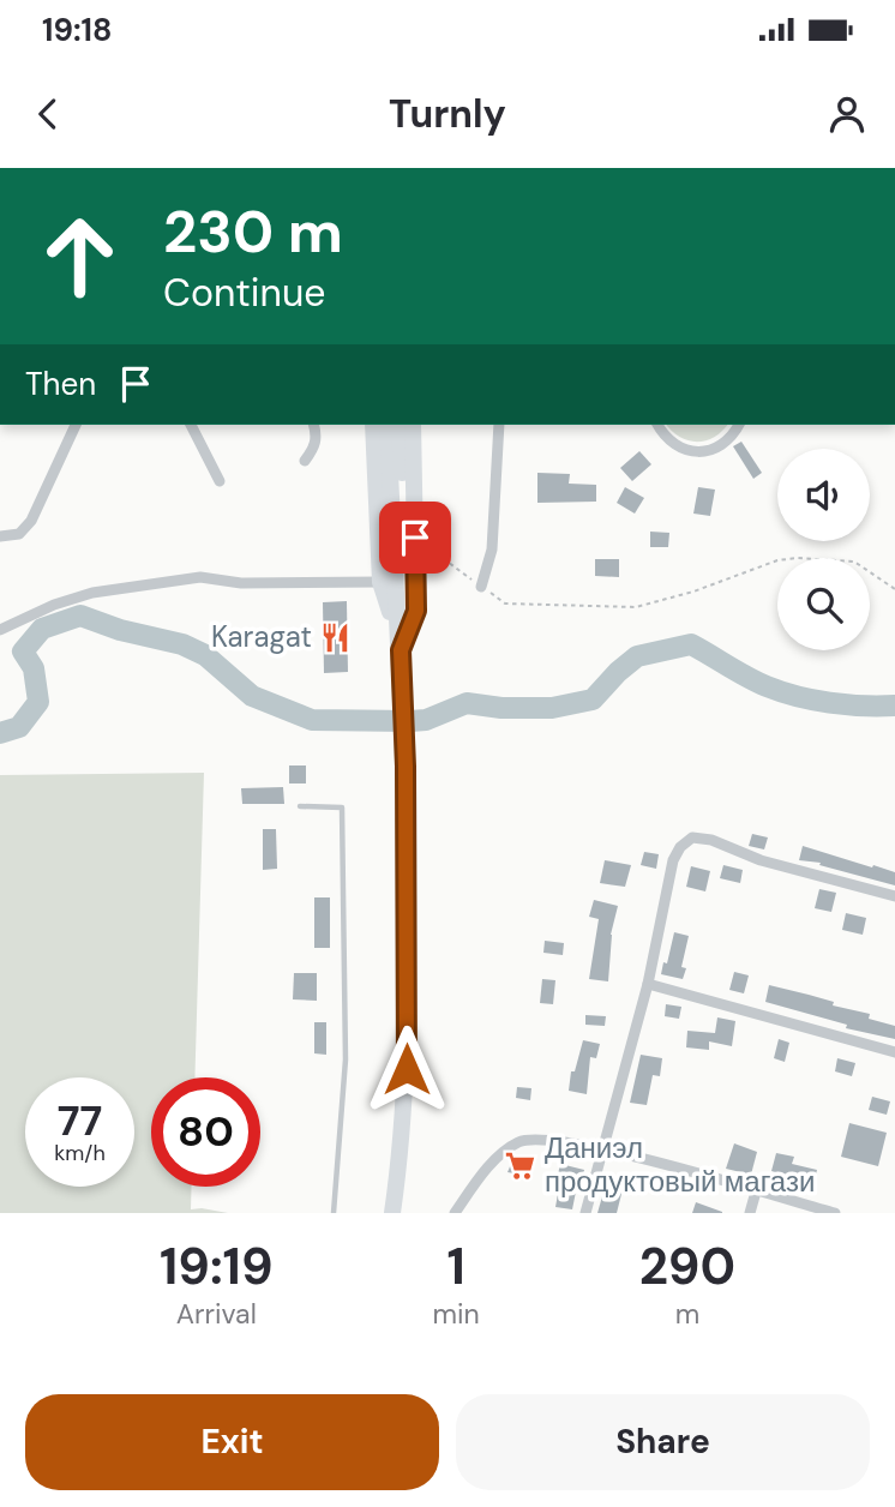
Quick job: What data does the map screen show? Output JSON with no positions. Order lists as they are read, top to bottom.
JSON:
{
  "places": {
    "restaurant": ["Karagat"],
    "supermarket": ["Даниэл продуктовый магази"]
  },
  "page": {
    "status": "19:18",
    "header": "Turnly",
    "turn": ["230 m", "Continue"],
    "then": "Then",
    "speed": "77 km/h",
    "limit": "80",
    "eta": [
      "19:19",
      "Arrival",
      "1",
      "min",
      "290",
      "m"
    ],
    "buttons": ["Exit", "Share"]
  }
}
